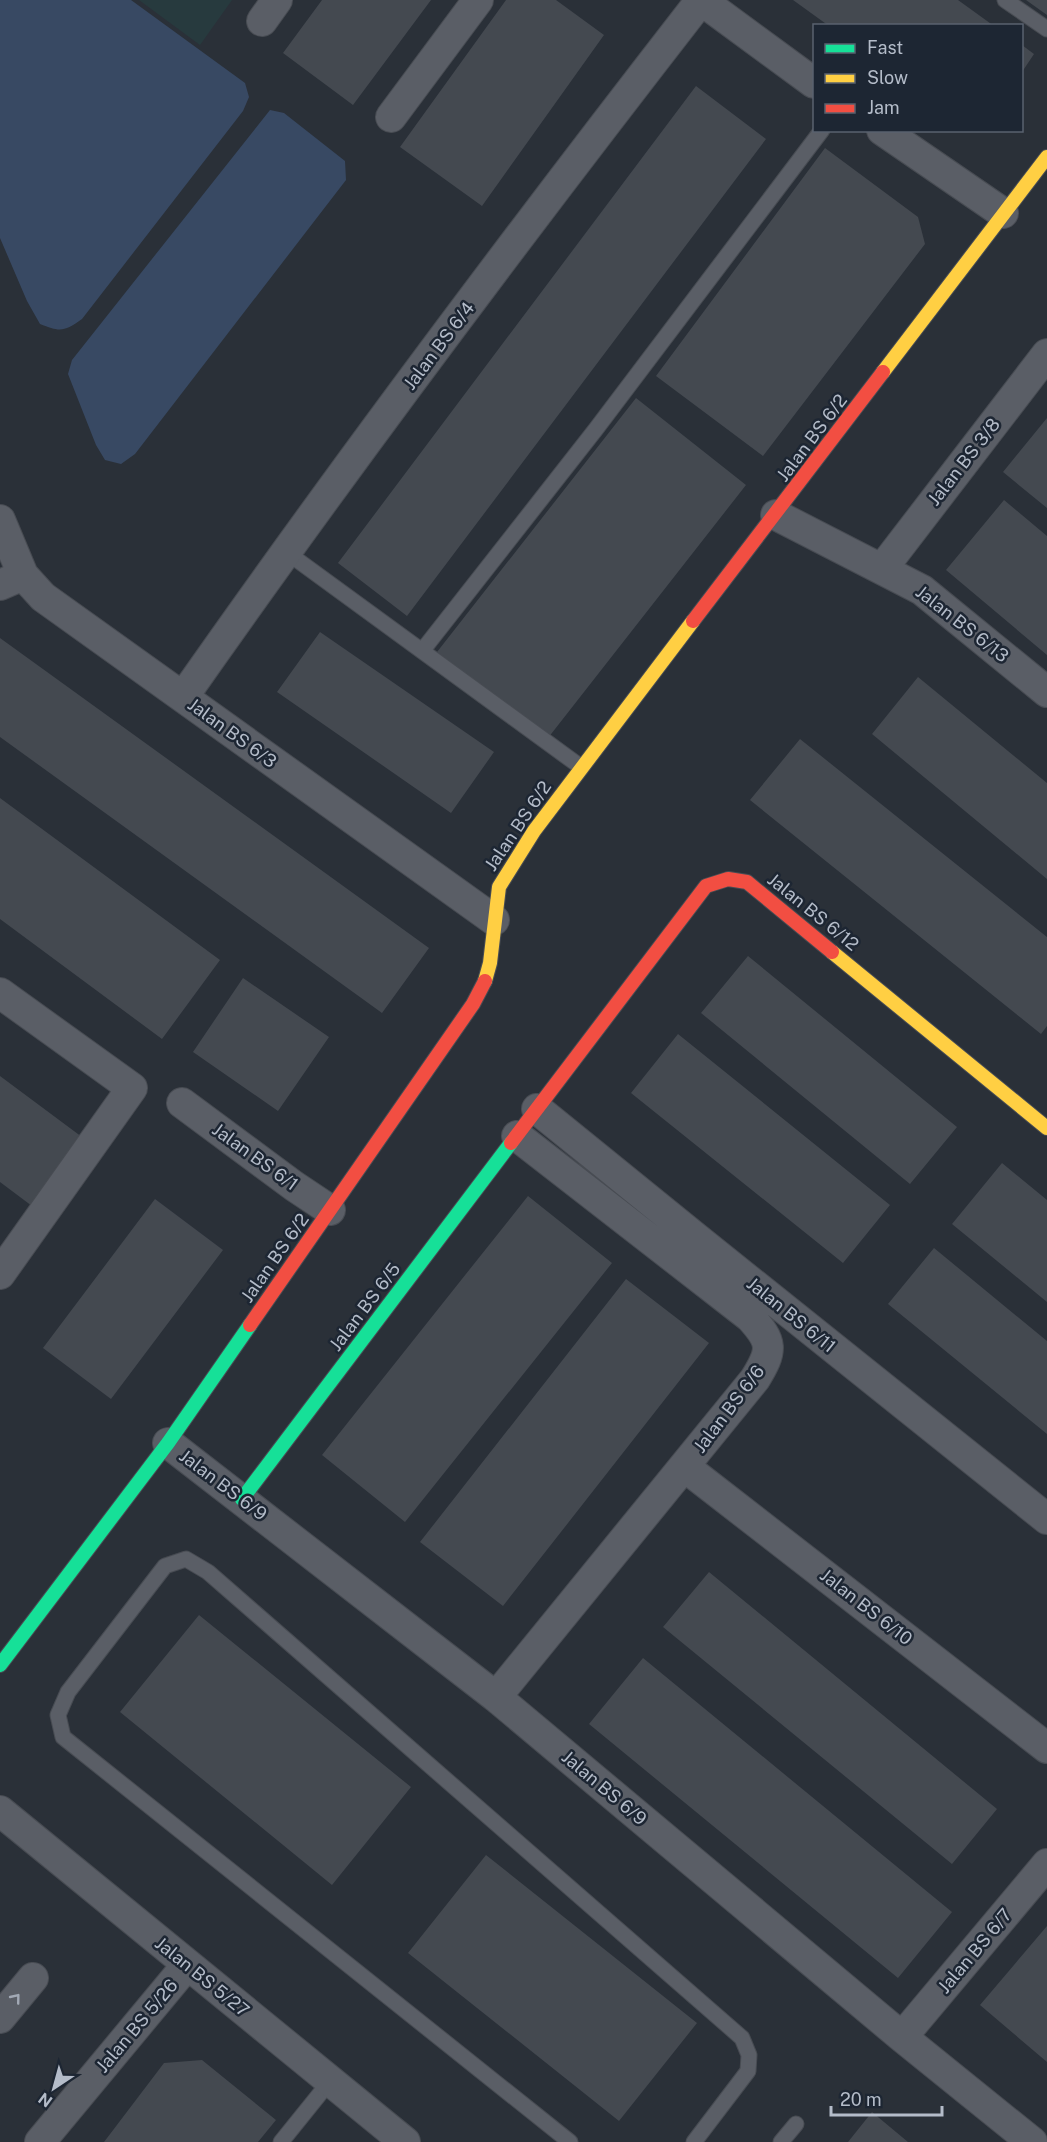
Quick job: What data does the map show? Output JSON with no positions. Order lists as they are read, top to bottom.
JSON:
{
  "streets": {
    "street": [
      "Jalan BS 6/4",
      "Jalan BS 6/2",
      "Jalan BS 3/8",
      "Jalan BS 6/13",
      "Jalan BS 6/3",
      "Jalan BS 6/12",
      "Jalan BS 6/1",
      "Jalan BS 6/5",
      "Jalan BS 6/11",
      "Jalan BS 6/6",
      "Jalan BS 6/9",
      "Jalan BS 6/10",
      "Jalan BS 6/7",
      "Jalan BS 5/27",
      "Jalan BS 5/26"
    ]
  },
  "crossings": [
    ["Jalan BS 6/4", "Jalan BS 6/3"],
    ["Jalan BS 6/2", "Jalan BS 6/13"],
    ["Jalan BS 6/2", "Jalan BS 6/3"],
    ["Jalan BS 6/2", "Jalan BS 6/1"],
    ["Jalan BS 6/2", "Jalan BS 6/9"],
    ["Jalan BS 3/8", "Jalan BS 6/13"],
    ["Jalan BS 6/12", "Jalan BS 6/5"],
    ["Jalan BS 6/12", "Jalan BS 6/11"],
    ["Jalan BS 6/12", "Jalan BS 6/6"],
    ["Jalan BS 6/5", "Jalan BS 6/6"],
    ["Jalan BS 6/5", "Jalan BS 6/9"],
    ["Jalan BS 6/6", "Jalan BS 6/9"],
    ["Jalan BS 6/6", "Jalan BS 6/10"],
    ["Jalan BS 6/9", "Jalan BS 6/7"],
    ["Jalan BS 5/27", "Jalan BS 5/26"]
  ],
  "legend": ["Fast", "Slow", "Jam"],
  "scale_bar": "20 m",
  "north": "bottom left"
}
